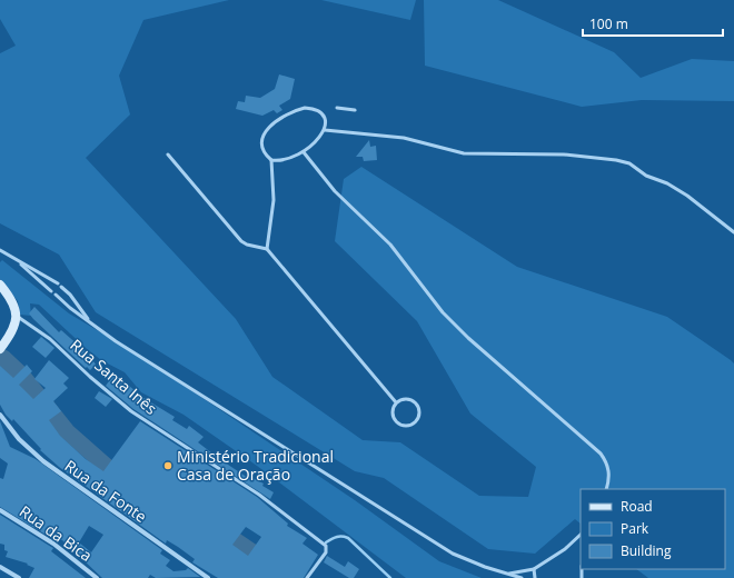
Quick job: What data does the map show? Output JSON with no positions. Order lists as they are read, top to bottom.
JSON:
{
  "streets": {
    "street": ["Rua da Fonte", "Rua da Bica"],
    "lane": ["Rua Santa Inês"]
  },
  "places": ["Ministério Tradicional Casa de Oração"],
  "legend": ["Road", "Park", "Building"],
  "scale_bar": "100 m"
}
